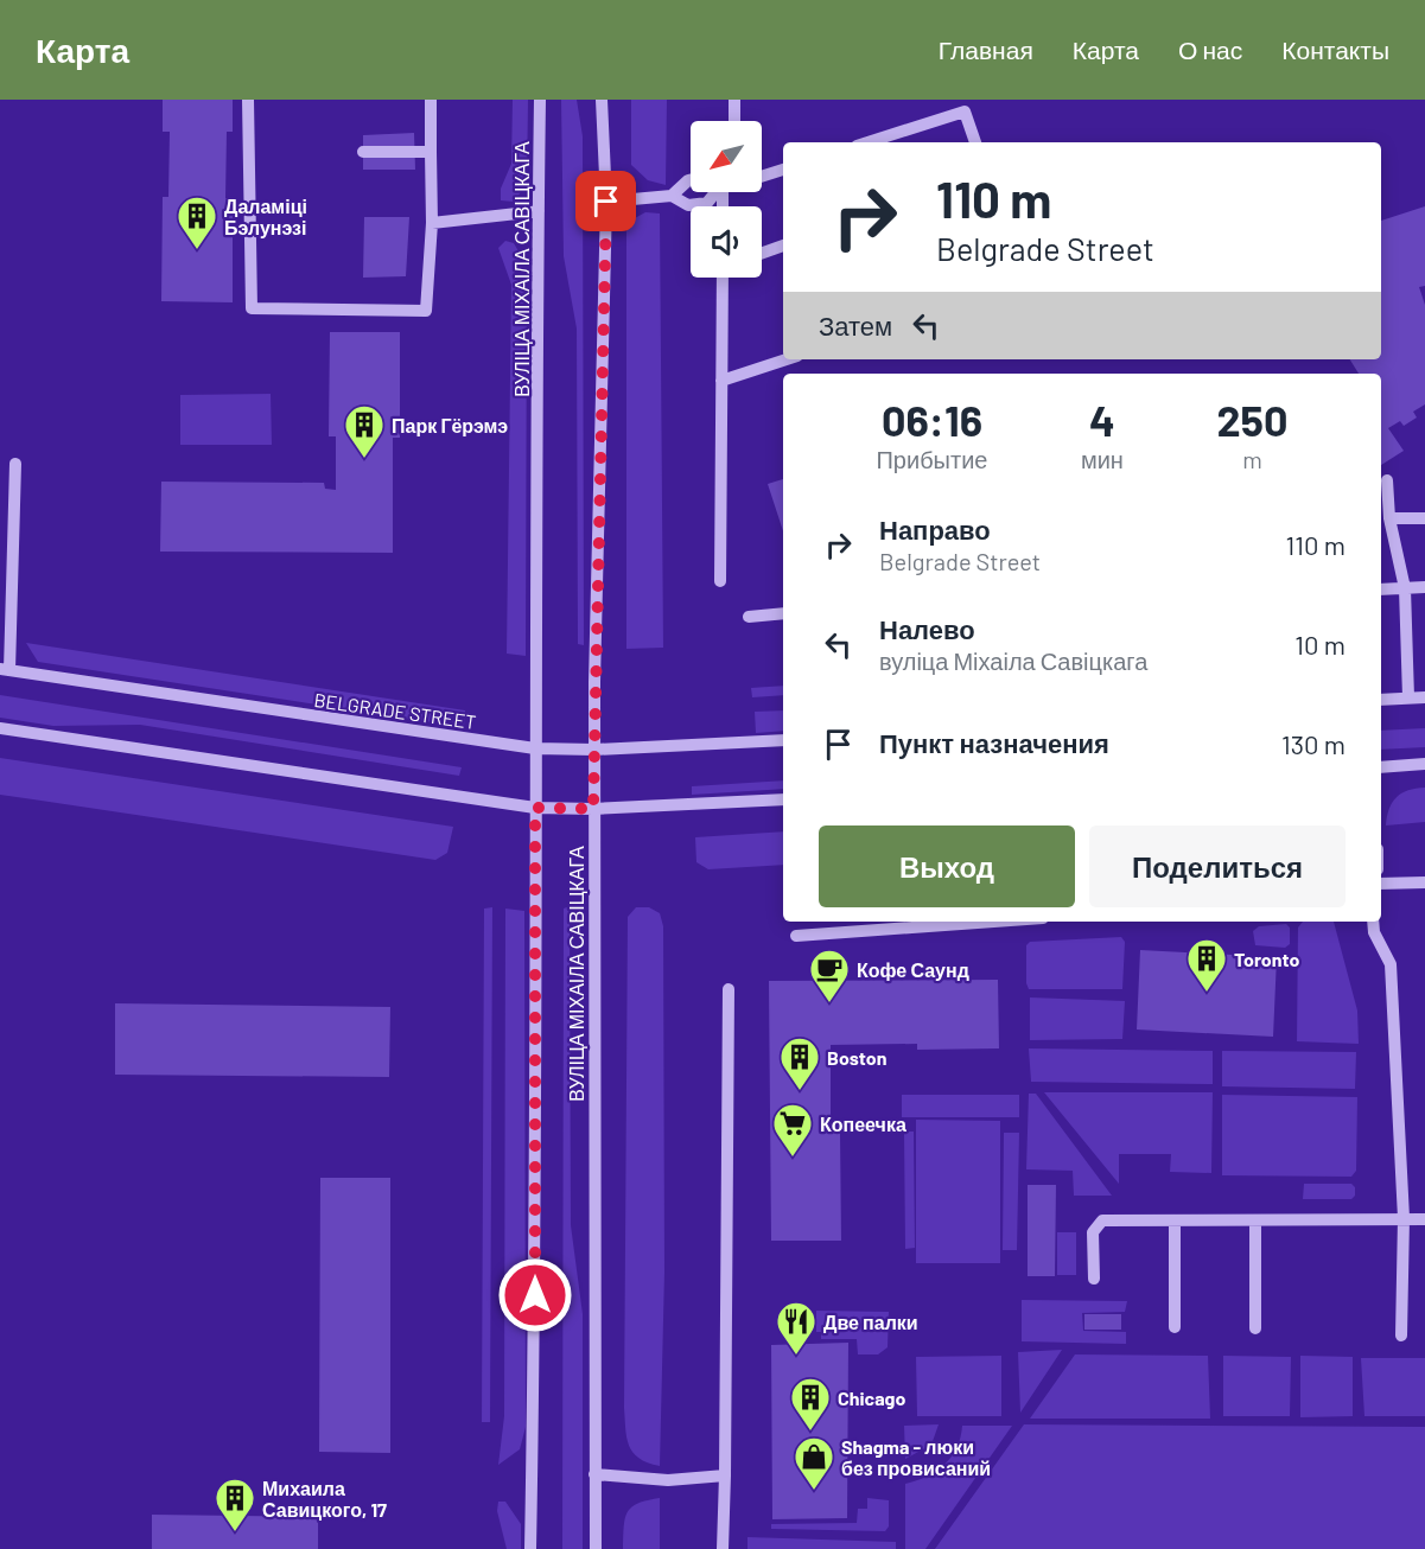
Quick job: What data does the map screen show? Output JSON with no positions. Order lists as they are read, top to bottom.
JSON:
{
  "streets": {
    "street": ["ВУЛІЦА МІХАІЛА САВІЦКАГА", "BELGRADE STREET"]
  },
  "crossings": [
    ["ВУЛІЦА МІХАІЛА САВІЦКАГА", "BELGRADE STREET"]
  ],
  "places": {
    "building": [
      "Даламіці Бэлунэзі",
      "Парк Гёрэмэ",
      "Toronto",
      "Boston",
      "Chicago",
      "Михаила Савицкого, 17"
    ],
    "cafe": ["Кофе Саунд"],
    "supermarket": ["Копеечка"],
    "restaurant": ["Две палки"],
    "shop": ["Shagma - люки без провисаний"]
  },
  "north": "bottom left",
  "page": {
    "header": "Карта",
    "nav": [
      "Главная",
      "Карта",
      "О нас",
      "Контакты"
    ],
    "turn": ["110 m", "Belgrade Street"],
    "then": "Затем",
    "eta": [
      "06:16",
      "Прибытие",
      "4",
      "мин",
      "250",
      "m"
    ],
    "list": [
      {
        "name": "Направо",
        "note": "Belgrade Street",
        "value": "110 m"
      },
      {
        "name": "Налево",
        "note": "вуліца Міхаіла Савіцкага",
        "value": "10 m"
      },
      {
        "name": "Пункт назначения",
        "value": "130 m"
      }
    ],
    "buttons": ["Выход", "Поделиться"]
  }
}
